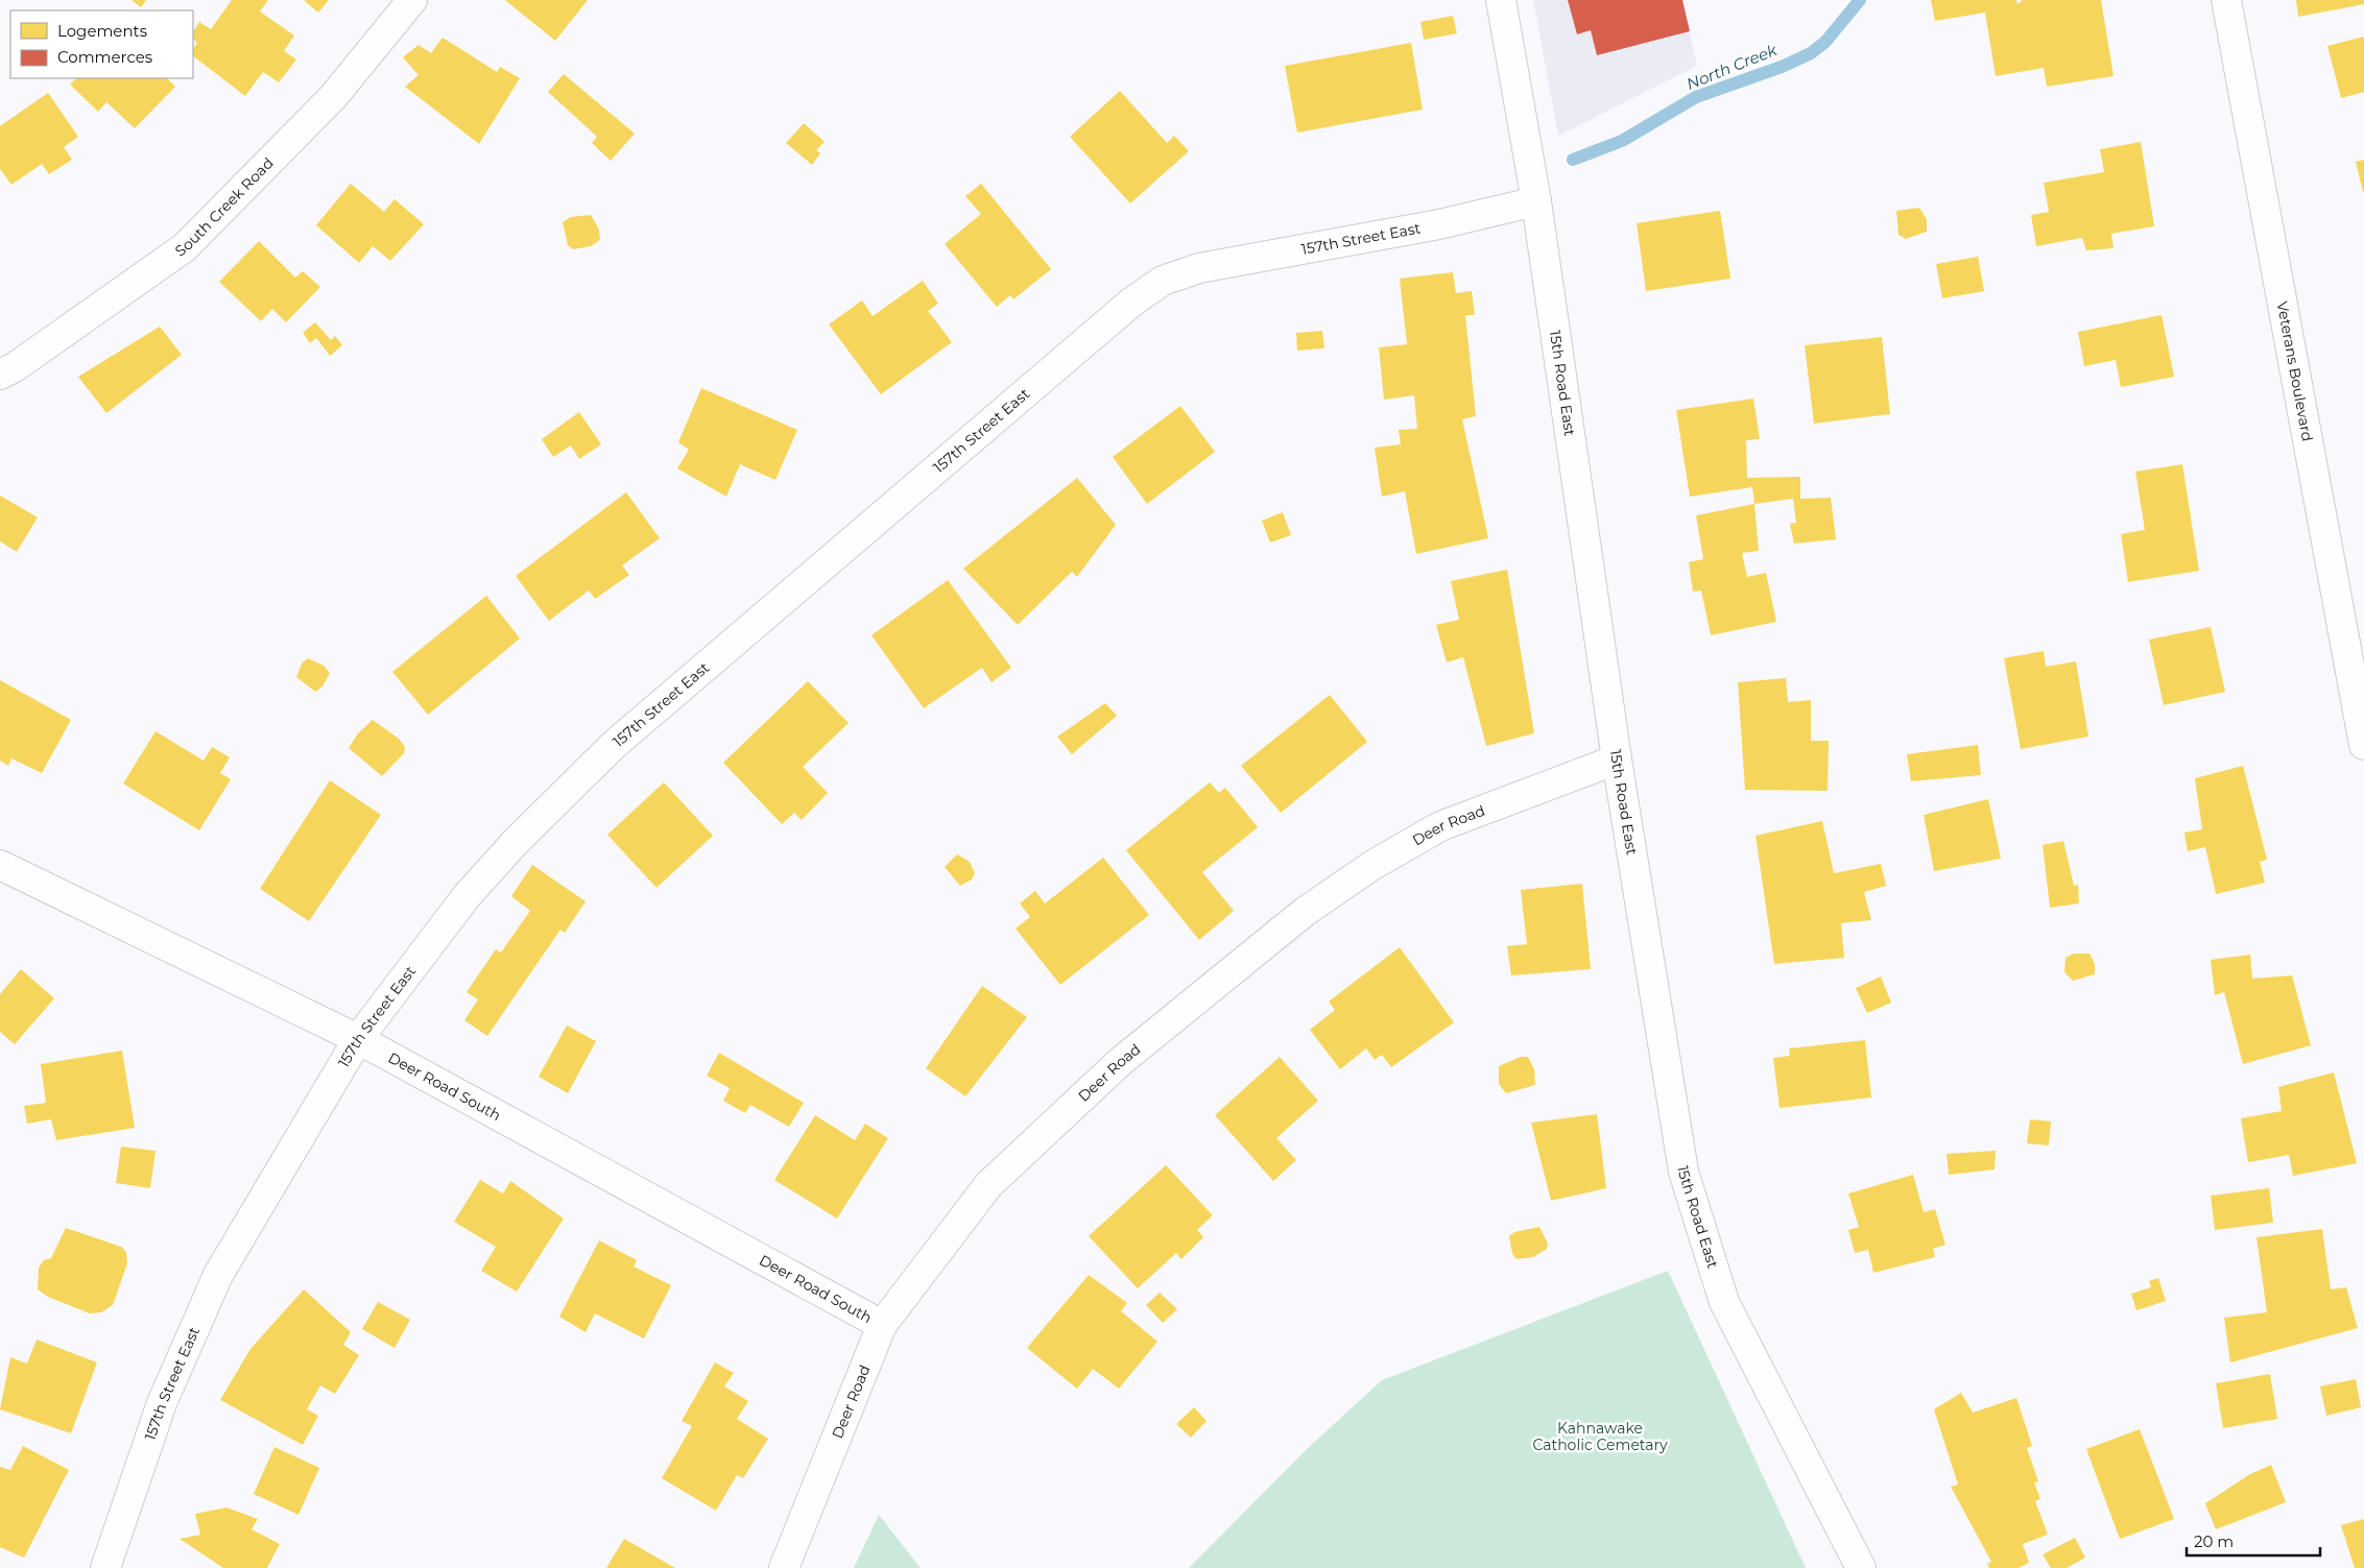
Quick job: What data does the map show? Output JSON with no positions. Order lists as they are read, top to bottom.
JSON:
{
  "streets": {
    "street": [
      "South Creek Road",
      "157th Street East",
      "Veterans Boulevard",
      "15th Road East",
      "Deer Road",
      "Deer Road South"
    ]
  },
  "crossings": [
    ["157th Street East", "15th Road East"],
    ["157th Street East", "Deer Road South"],
    ["15th Road East", "Deer Road"],
    ["Deer Road", "Deer Road South"]
  ],
  "water": ["North Creek"],
  "parks": ["Kahnawake Catholic Cemetary"],
  "legend": ["Logements", "Commerces"],
  "scale_bar": "20 m"
}
